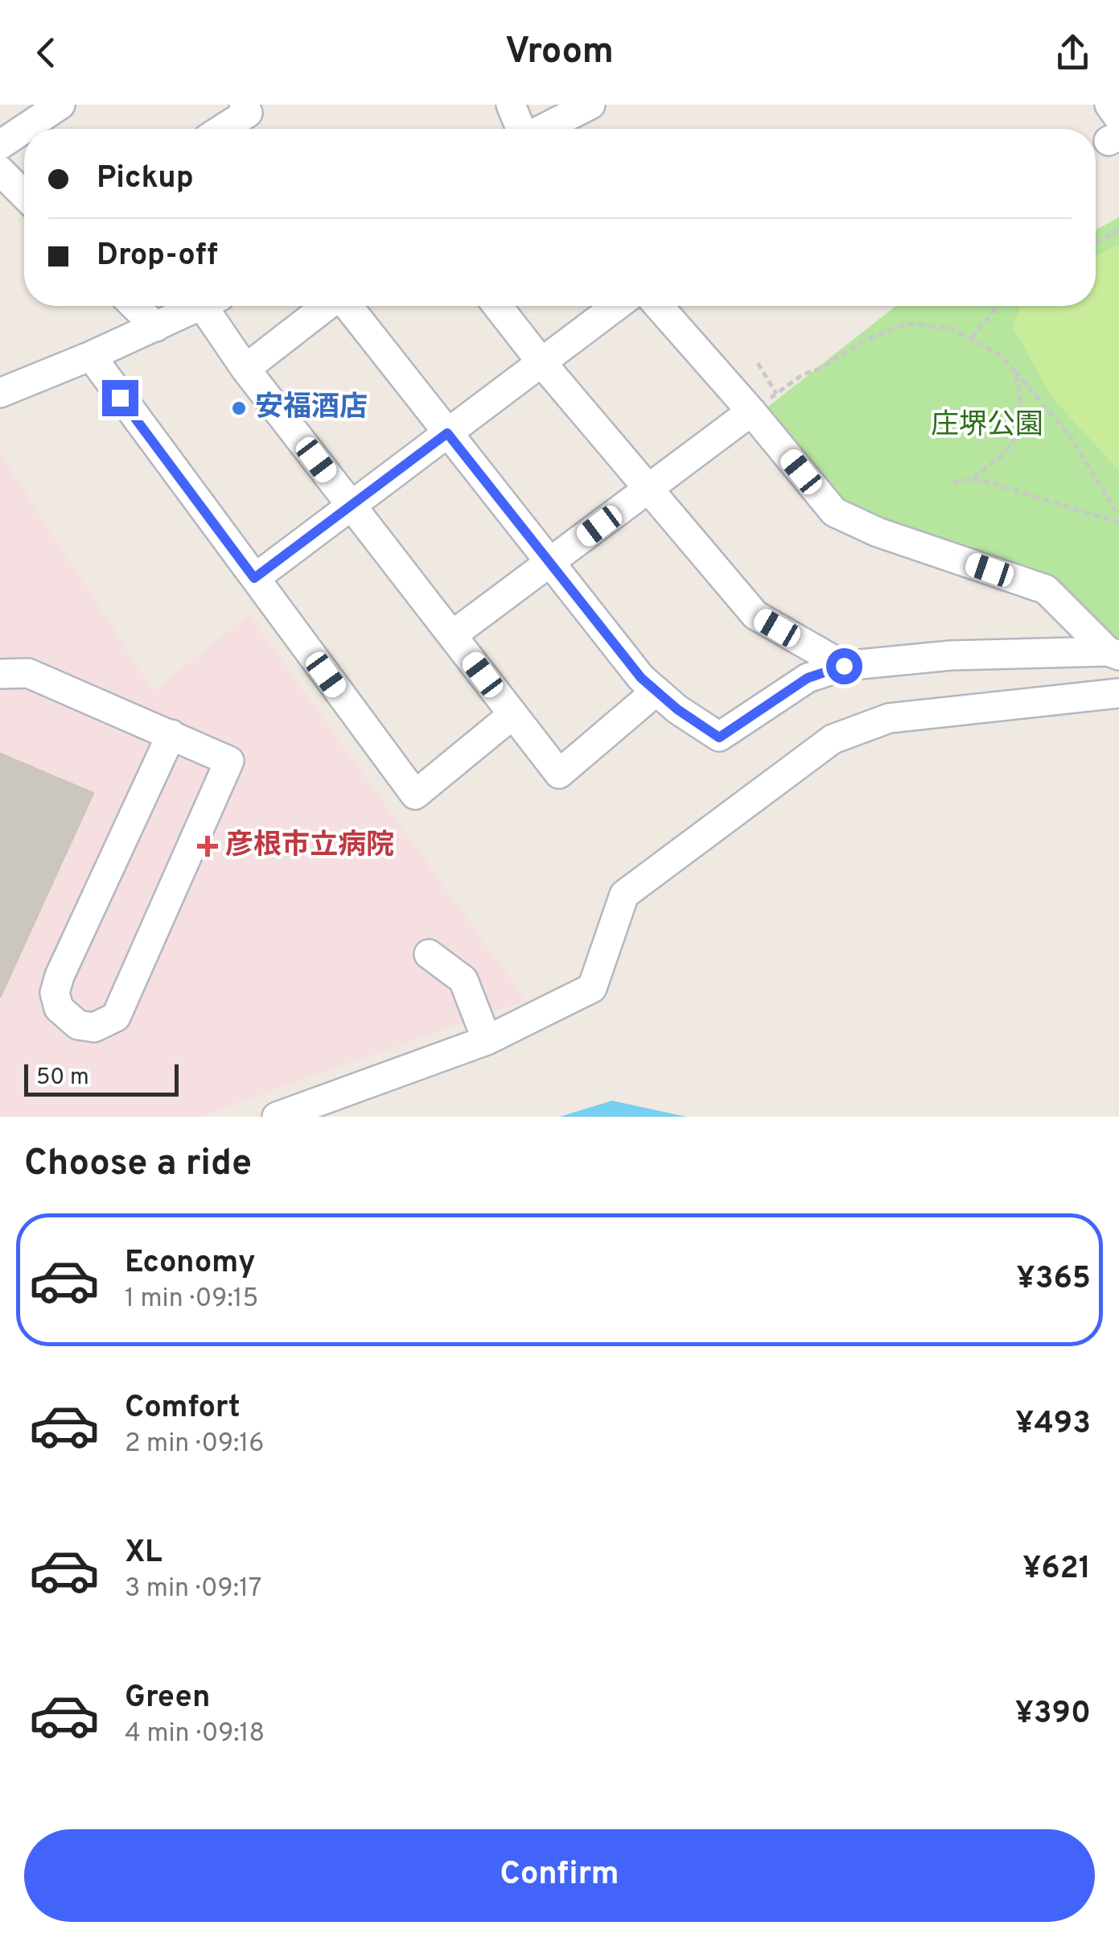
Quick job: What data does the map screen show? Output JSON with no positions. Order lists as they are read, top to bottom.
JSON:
{
  "parks": ["庄堺公園"],
  "places": {
    "other": ["安福酒店"],
    "health": ["彦根市立病院"]
  },
  "scale_bar": "50 m",
  "page": {
    "header": "Vroom",
    "banner": ["Pickup", "Drop-off"],
    "scale": "50 m",
    "heading": "Choose a ride",
    "list": [
      {
        "name": "Economy",
        "note": "1 min · 09:15",
        "value": "¥365"
      },
      {
        "name": "Comfort",
        "note": "2 min · 09:16",
        "value": "¥493"
      },
      {
        "name": "XL",
        "note": "3 min · 09:17",
        "value": "¥621"
      },
      {
        "name": "Green",
        "note": "4 min · 09:18",
        "value": "¥390"
      }
    ],
    "buttons": "Confirm"
  }
}
